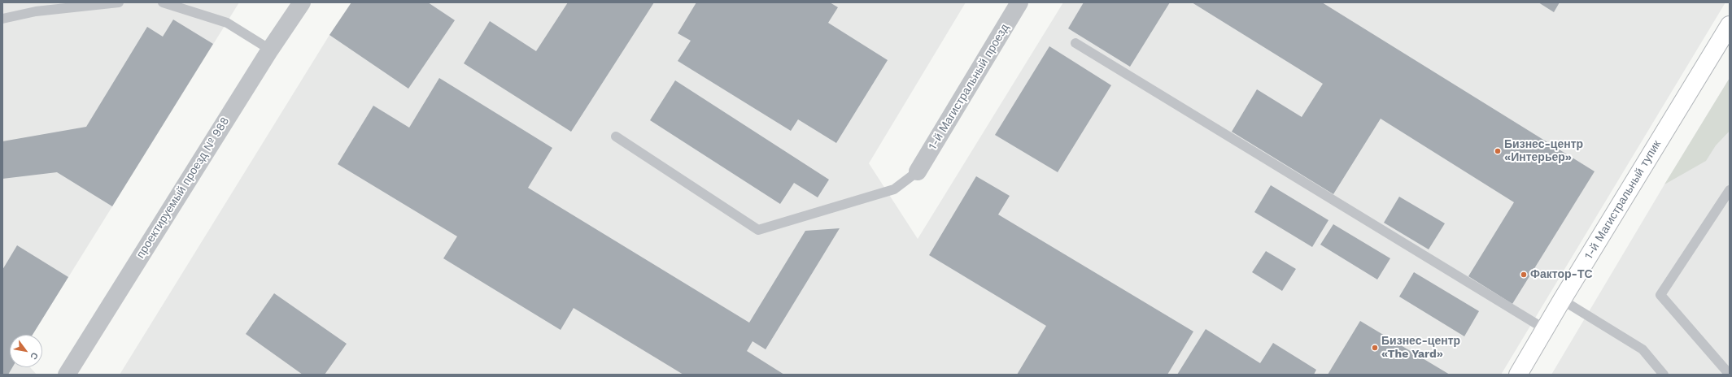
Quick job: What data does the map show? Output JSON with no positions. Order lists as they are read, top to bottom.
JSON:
{
  "streets": {
    "street": ["1-й Магистральный проезд", "проектируемый проезд № 988", "1-й Магистральный тупик"]
  },
  "places": ["Бизнес-центр «Интерьер»", "Фактор-ТС", "Бизнес-центр «The Yard»"],
  "north": "bottom right"
}
